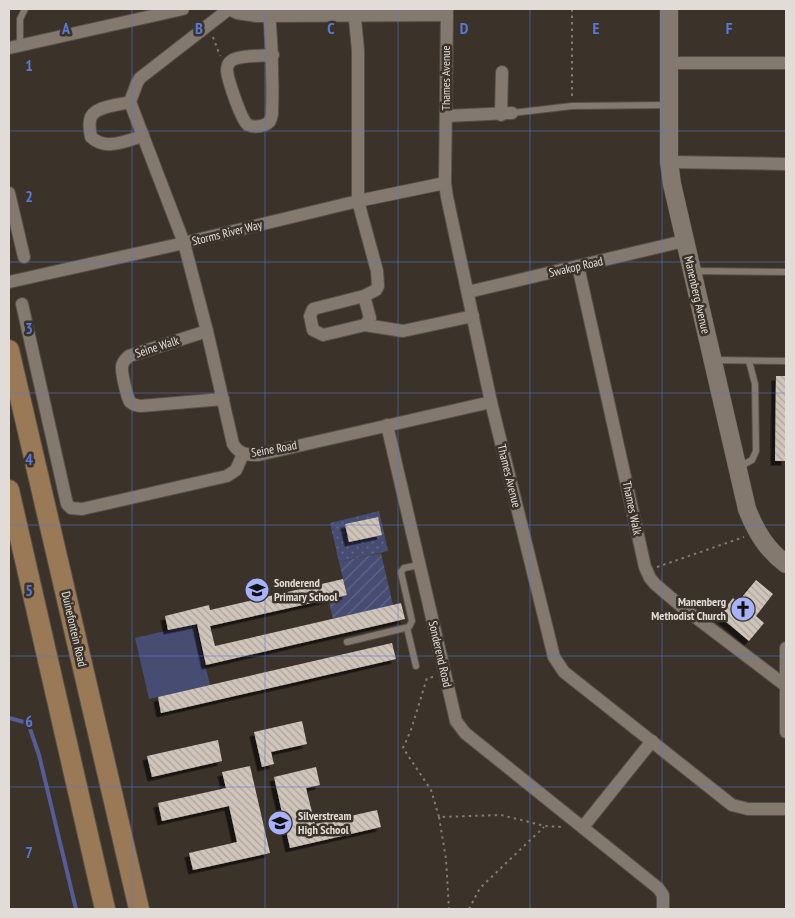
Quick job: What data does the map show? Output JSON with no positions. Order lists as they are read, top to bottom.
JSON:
{
  "streets": {
    "main road": ["Duinefontein Road"],
    "street": [
      "Thames Avenue",
      "Storms River Way",
      "Swakop Road",
      "Manenberg Avenue",
      "Seine Walk",
      "Seine Road",
      "Thames Walk",
      "Sonderend Road"
    ]
  },
  "crossings": [
    ["Thames Avenue", "Storms River Way"],
    ["Thames Avenue", "Swakop Road"],
    ["Thames Avenue", "Seine Road"],
    ["Storms River Way", "Seine Road"],
    ["Swakop Road", "Manenberg Avenue"],
    ["Swakop Road", "Thames Walk"],
    ["Seine Walk", "Seine Road"],
    ["Seine Road", "Sonderend Road"]
  ],
  "places": {
    "school or university": ["Sonderend Primary School", "Silverstream High School"],
    "church": ["Manenberg Methodist Church"]
  },
  "grid": {
    "columns": [
      "A",
      "B",
      "C",
      "D",
      "E",
      "F"
    ],
    "rows": [
      "1",
      "2",
      "3",
      "4",
      "5",
      "6",
      "7"
    ]
  }
}
